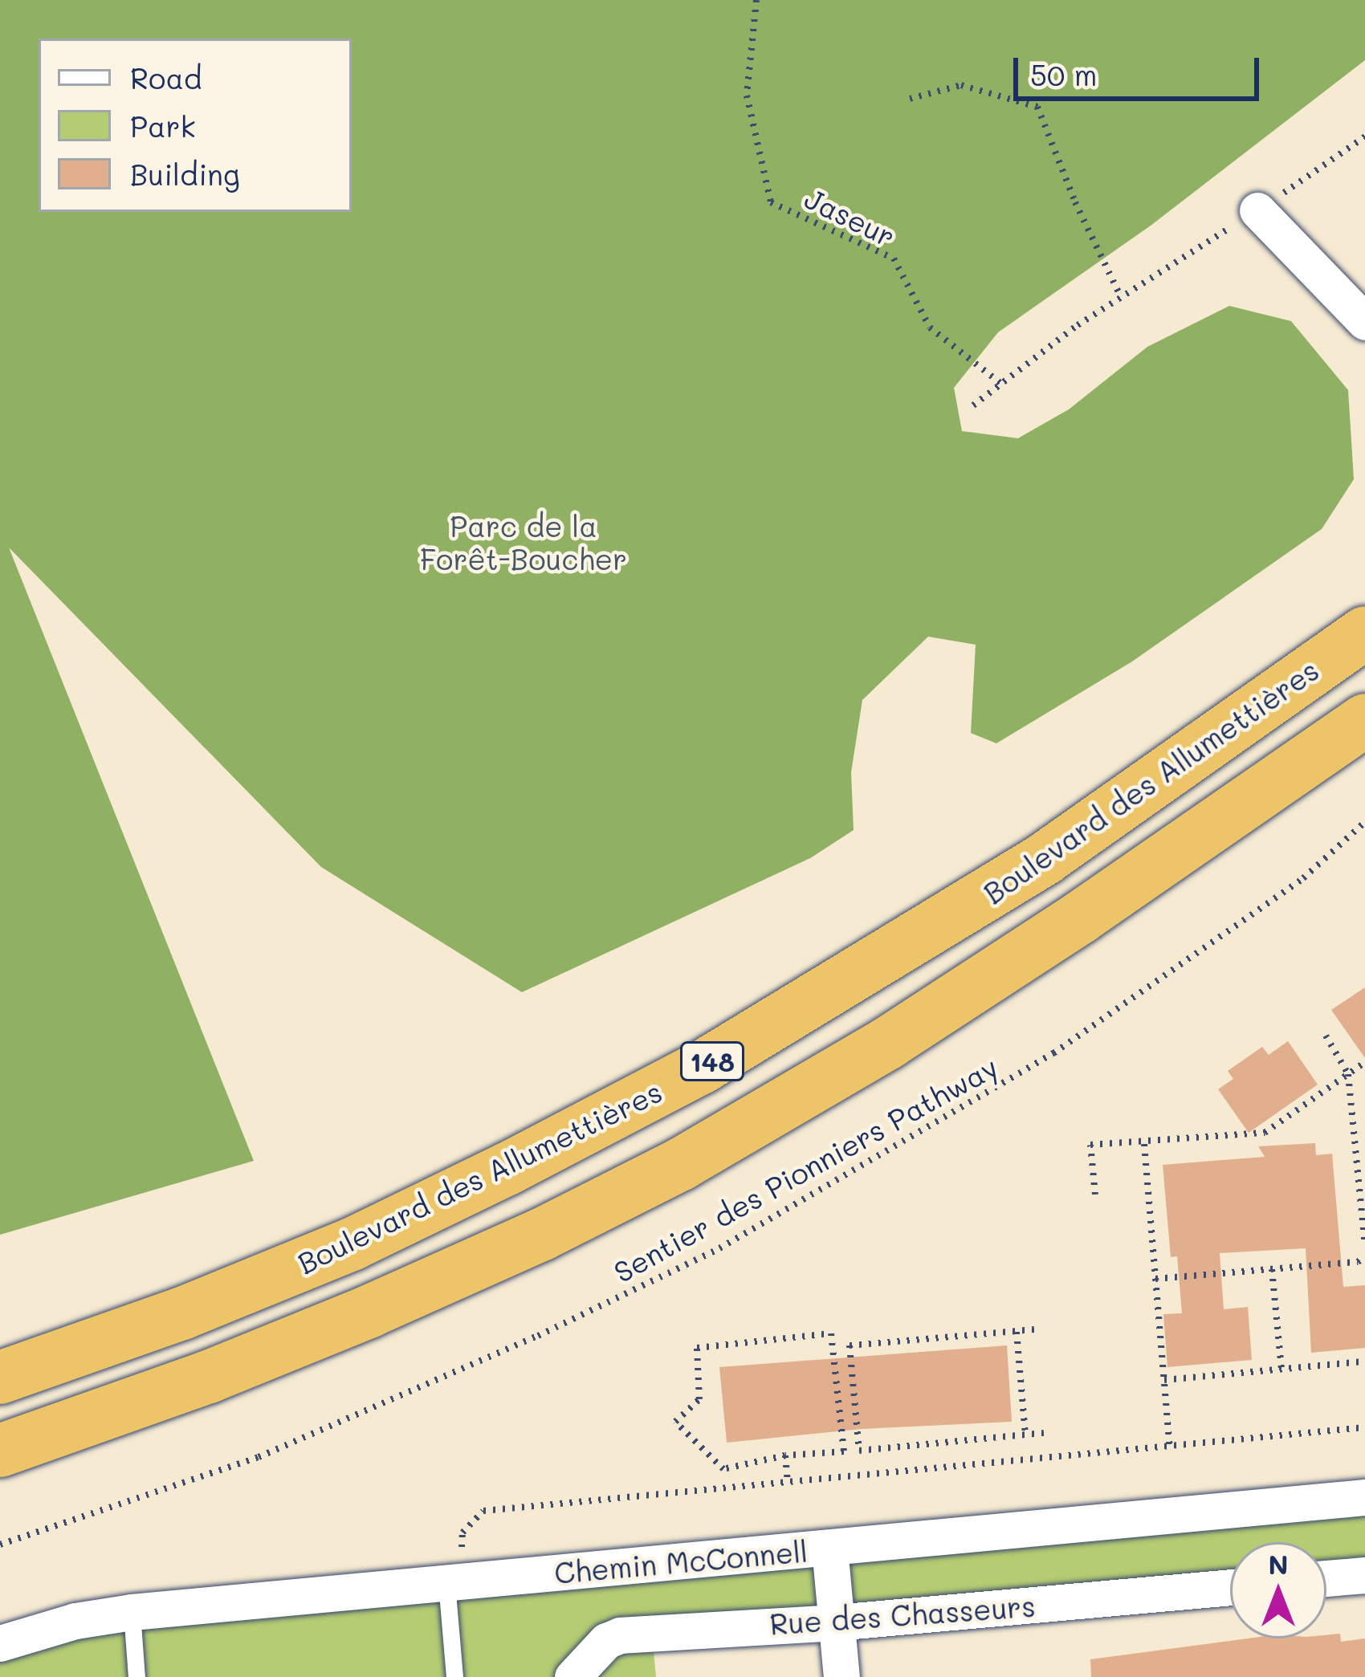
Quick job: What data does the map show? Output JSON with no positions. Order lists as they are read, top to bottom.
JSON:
{
  "streets": {
    "highway": ["Boulevard des Allumettières", "148"],
    "street": ["Chemin McConnell", "Rue des Chasseurs"],
    "path": ["Jaseur", "Sentier des Pionniers Pathway"]
  },
  "parks": ["Parc de la Forêt-Boucher"],
  "legend": ["Road", "Park", "Building"],
  "scale_bar": "50 m",
  "north": "top"
}
